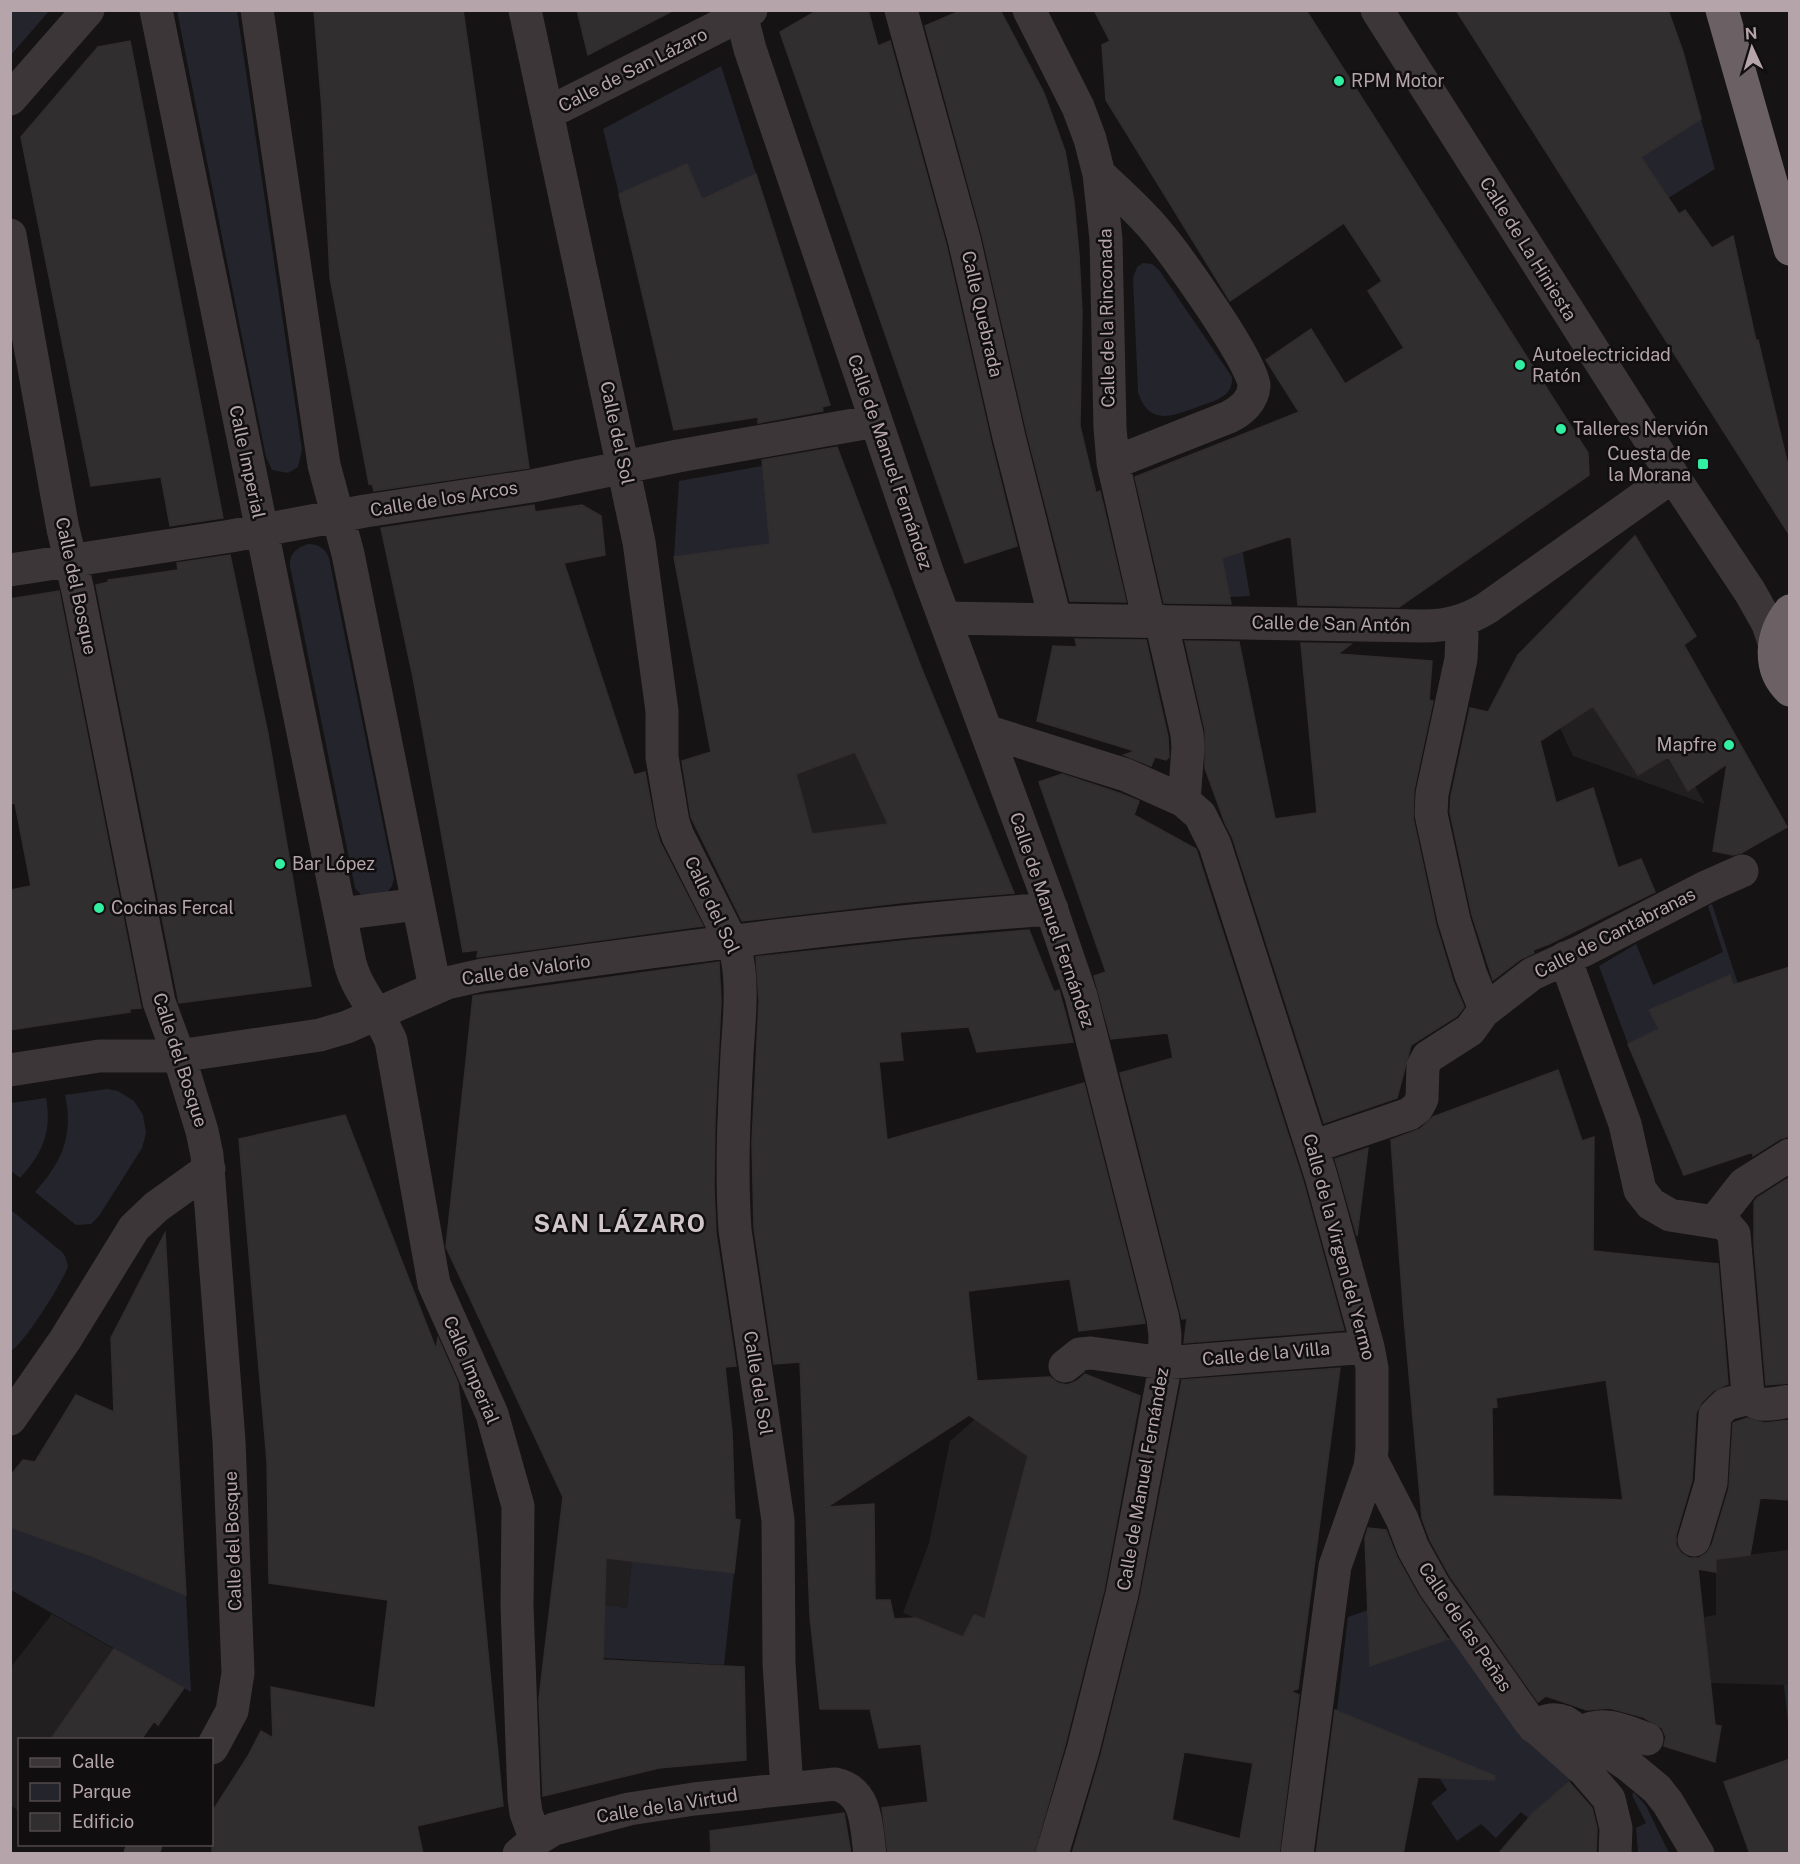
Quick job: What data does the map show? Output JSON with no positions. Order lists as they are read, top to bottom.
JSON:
{
  "streets": {
    "street": [
      "Calle de San Lázaro",
      "Calle de La Hiniesta",
      "Calle Quebrada",
      "Calle de la Rinconada",
      "Calle del Sol",
      "Calle Imperial",
      "Calle de Manuel Fernández",
      "Calle de los Arcos",
      "Calle del Bosque",
      "Calle de San Antón",
      "Calle de Cantabranas",
      "Calle de Valorio",
      "Calle de la Virgen del Yermo",
      "Calle de la Villa",
      "Calle de las Peñas",
      "Calle de la Virtud"
    ]
  },
  "crossings": [
    ["Calle de San Lázaro", "Calle del Sol"],
    ["Calle de San Lázaro", "Calle de Manuel Fernández"],
    ["Calle de La Hiniesta", "Calle de San Antón"],
    ["Calle Quebrada", "Calle de San Antón"],
    ["Calle de la Rinconada", "Calle de San Antón"],
    ["Calle del Sol", "Calle de los Arcos"],
    ["Calle del Sol", "Calle de Valorio"],
    ["Calle del Sol", "Calle de la Virtud"],
    ["Calle Imperial", "Calle de los Arcos"],
    ["Calle Imperial", "Calle de Valorio"],
    ["Calle Imperial", "Calle de la Virtud"],
    ["Calle de Manuel Fernández", "Calle de los Arcos"],
    ["Calle de Manuel Fernández", "Calle de San Antón"],
    ["Calle de Manuel Fernández", "Calle de Valorio"],
    ["Calle de Manuel Fernández", "Calle de la Virgen del Yermo"],
    ["Calle de Manuel Fernández", "Calle de la Villa"],
    ["Calle de los Arcos", "Calle del Bosque"],
    ["Calle del Bosque", "Calle de Valorio"],
    ["Calle de Cantabranas", "Calle de la Virgen del Yermo"],
    ["Calle de la Virgen del Yermo", "Calle de la Villa"],
    ["Calle de la Virgen del Yermo", "Calle de las Peñas"]
  ],
  "districts": ["SAN LÁZARO"],
  "places": {
    "other": [
      "RPM Motor",
      "Autoelectricidad Ratón",
      "Talleres Nervión",
      "Mapfre",
      "Bar López",
      "Cocinas Fercal"
    ],
    "transit": ["Cuesta de la Morana"]
  },
  "legend": ["Calle", "Parque", "Edificio"],
  "north": "top"
}
